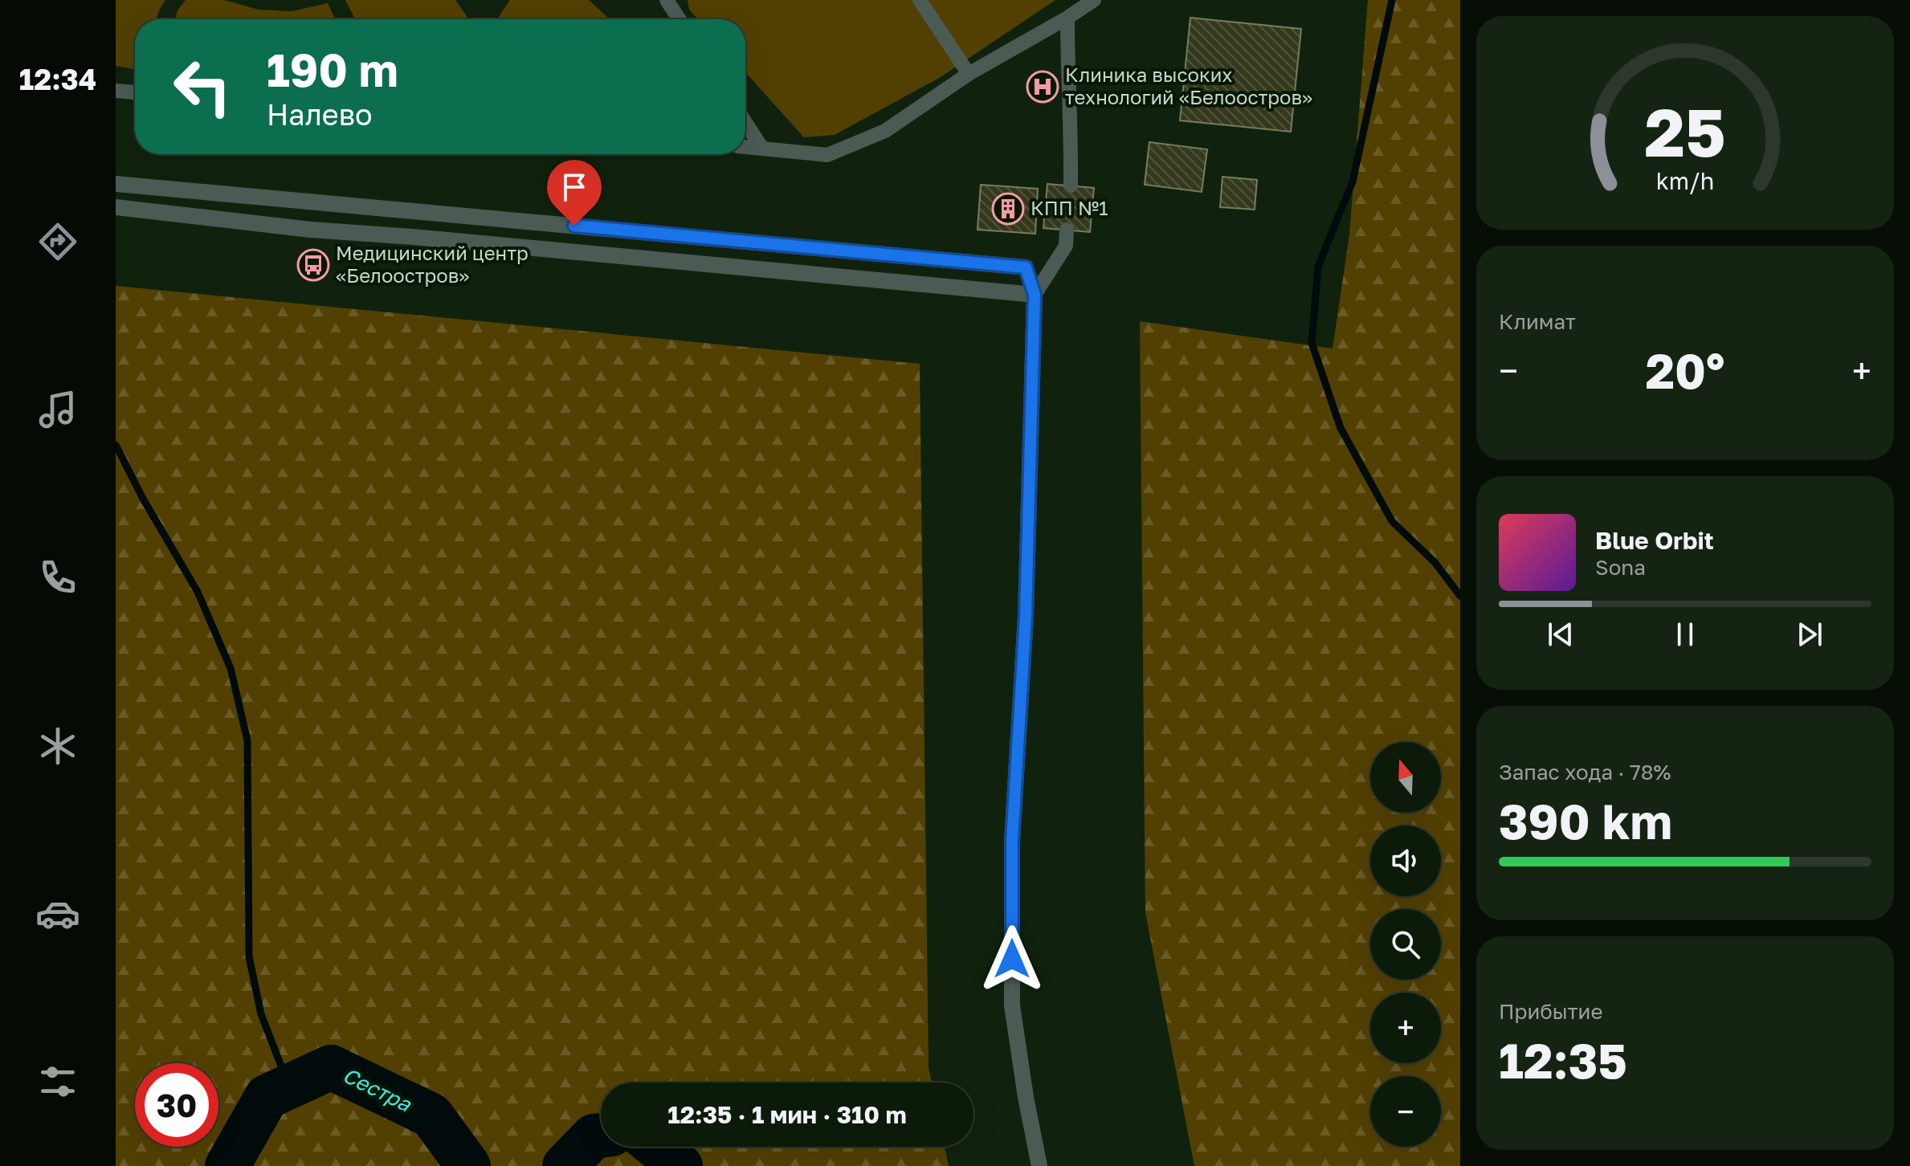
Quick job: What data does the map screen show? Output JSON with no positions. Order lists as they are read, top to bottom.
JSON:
{
  "water": ["Сестра"],
  "places": {
    "hospital": ["Клиника высоких технологий «Белоостров»"],
    "building": ["КПП №1"],
    "bus stop": ["Медицинский центр «Белоостров»"]
  },
  "north": "top",
  "page": {
    "tabs": "12:34",
    "turn": ["190 m", "Налево"],
    "tile": [
      "Климат",
      ["Запас хода · 78%", "390 km"],
      ["Прибытие", "12:35"]
    ],
    "heat": ["−", "20°", "+"],
    "song": ["Blue Orbit", "Sona"],
    "map_buttons": ["+", "−"],
    "limit": "30",
    "trip": "12:35 · 1 мин · 310 m",
    "gauge": ["25", "km/h"]
  }
}
